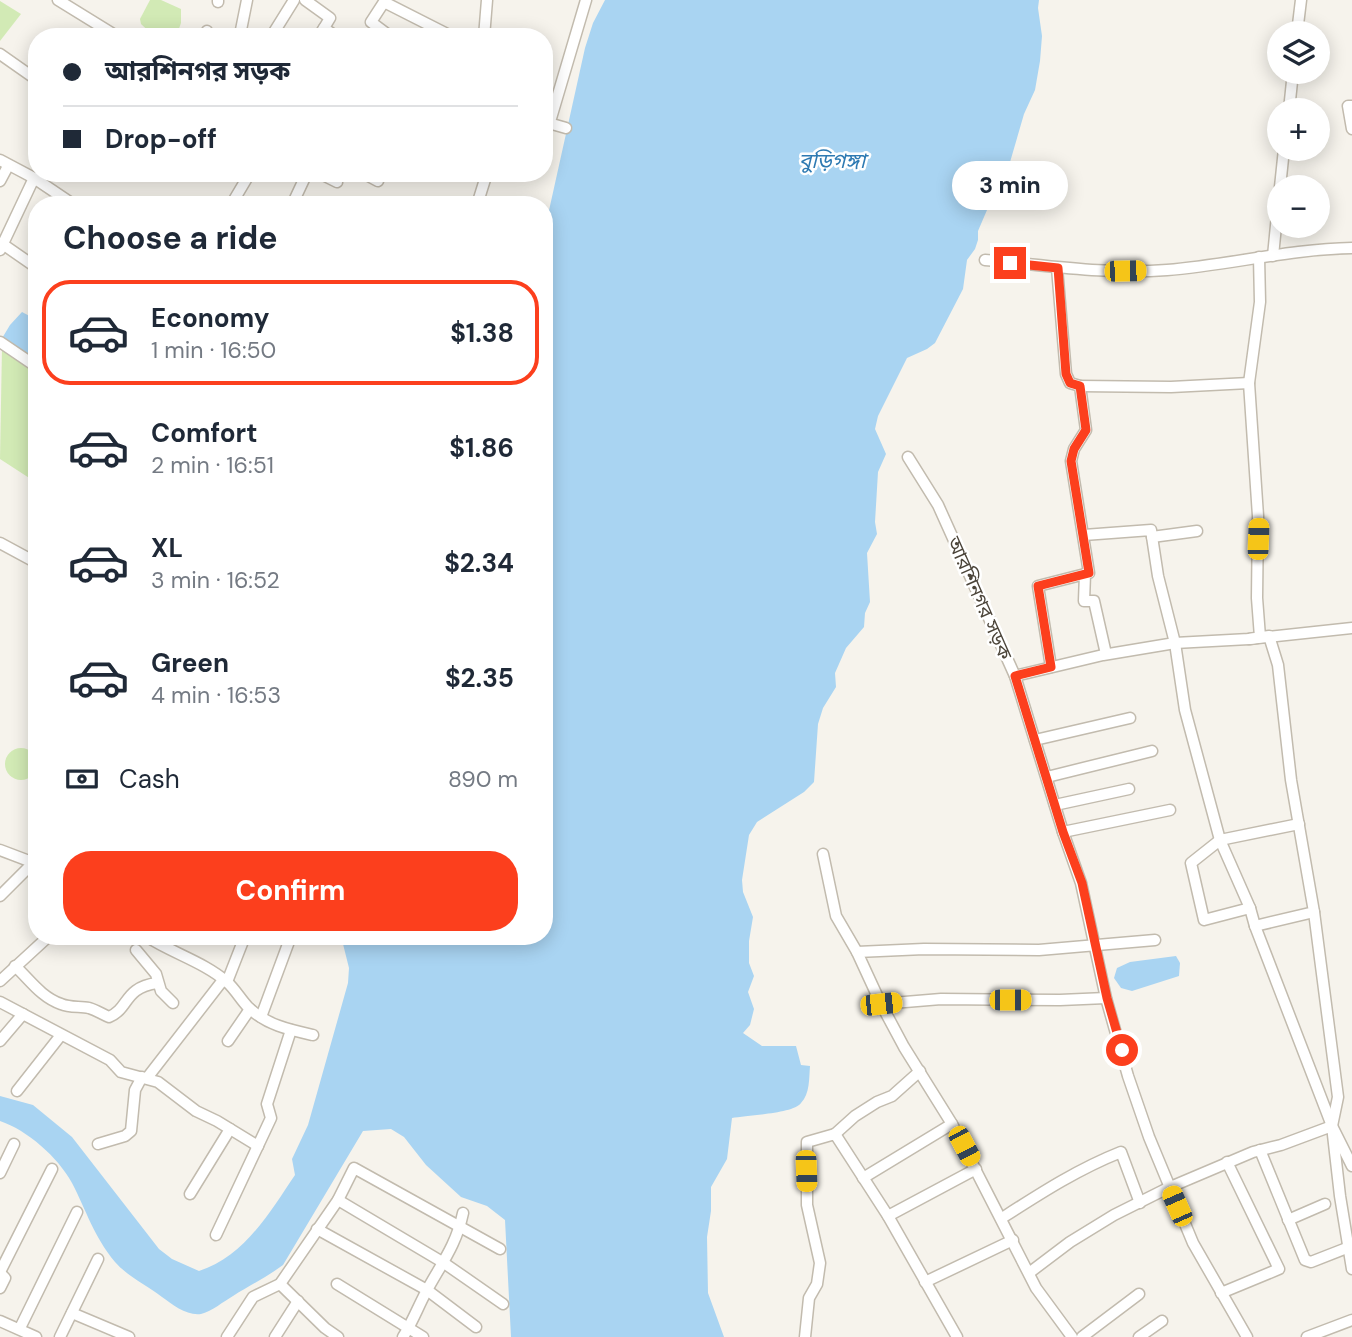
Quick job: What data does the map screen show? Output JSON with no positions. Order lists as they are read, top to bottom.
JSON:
{
  "streets": {
    "street": ["আরশিনগর সড়ক"]
  },
  "water": ["বুড়িগঙ্গা"],
  "page": {
    "map_buttons": ["+", "−"],
    "banner": ["আরশিনগর সড়ক", "Drop-off"],
    "bubble": "3 min",
    "heading": "Choose a ride",
    "list": [
      {
        "name": "Economy",
        "note": "1 min · 16:50",
        "value": "$1.38"
      },
      {
        "name": "Comfort",
        "note": "2 min · 16:51",
        "value": "$1.86"
      },
      {
        "name": "XL",
        "note": "3 min · 16:52",
        "value": "$2.34"
      },
      {
        "name": "Green",
        "note": "4 min · 16:53",
        "value": "$2.35"
      }
    ],
    "pay": ["Cash", "890 m"],
    "buttons": "Confirm"
  }
}
